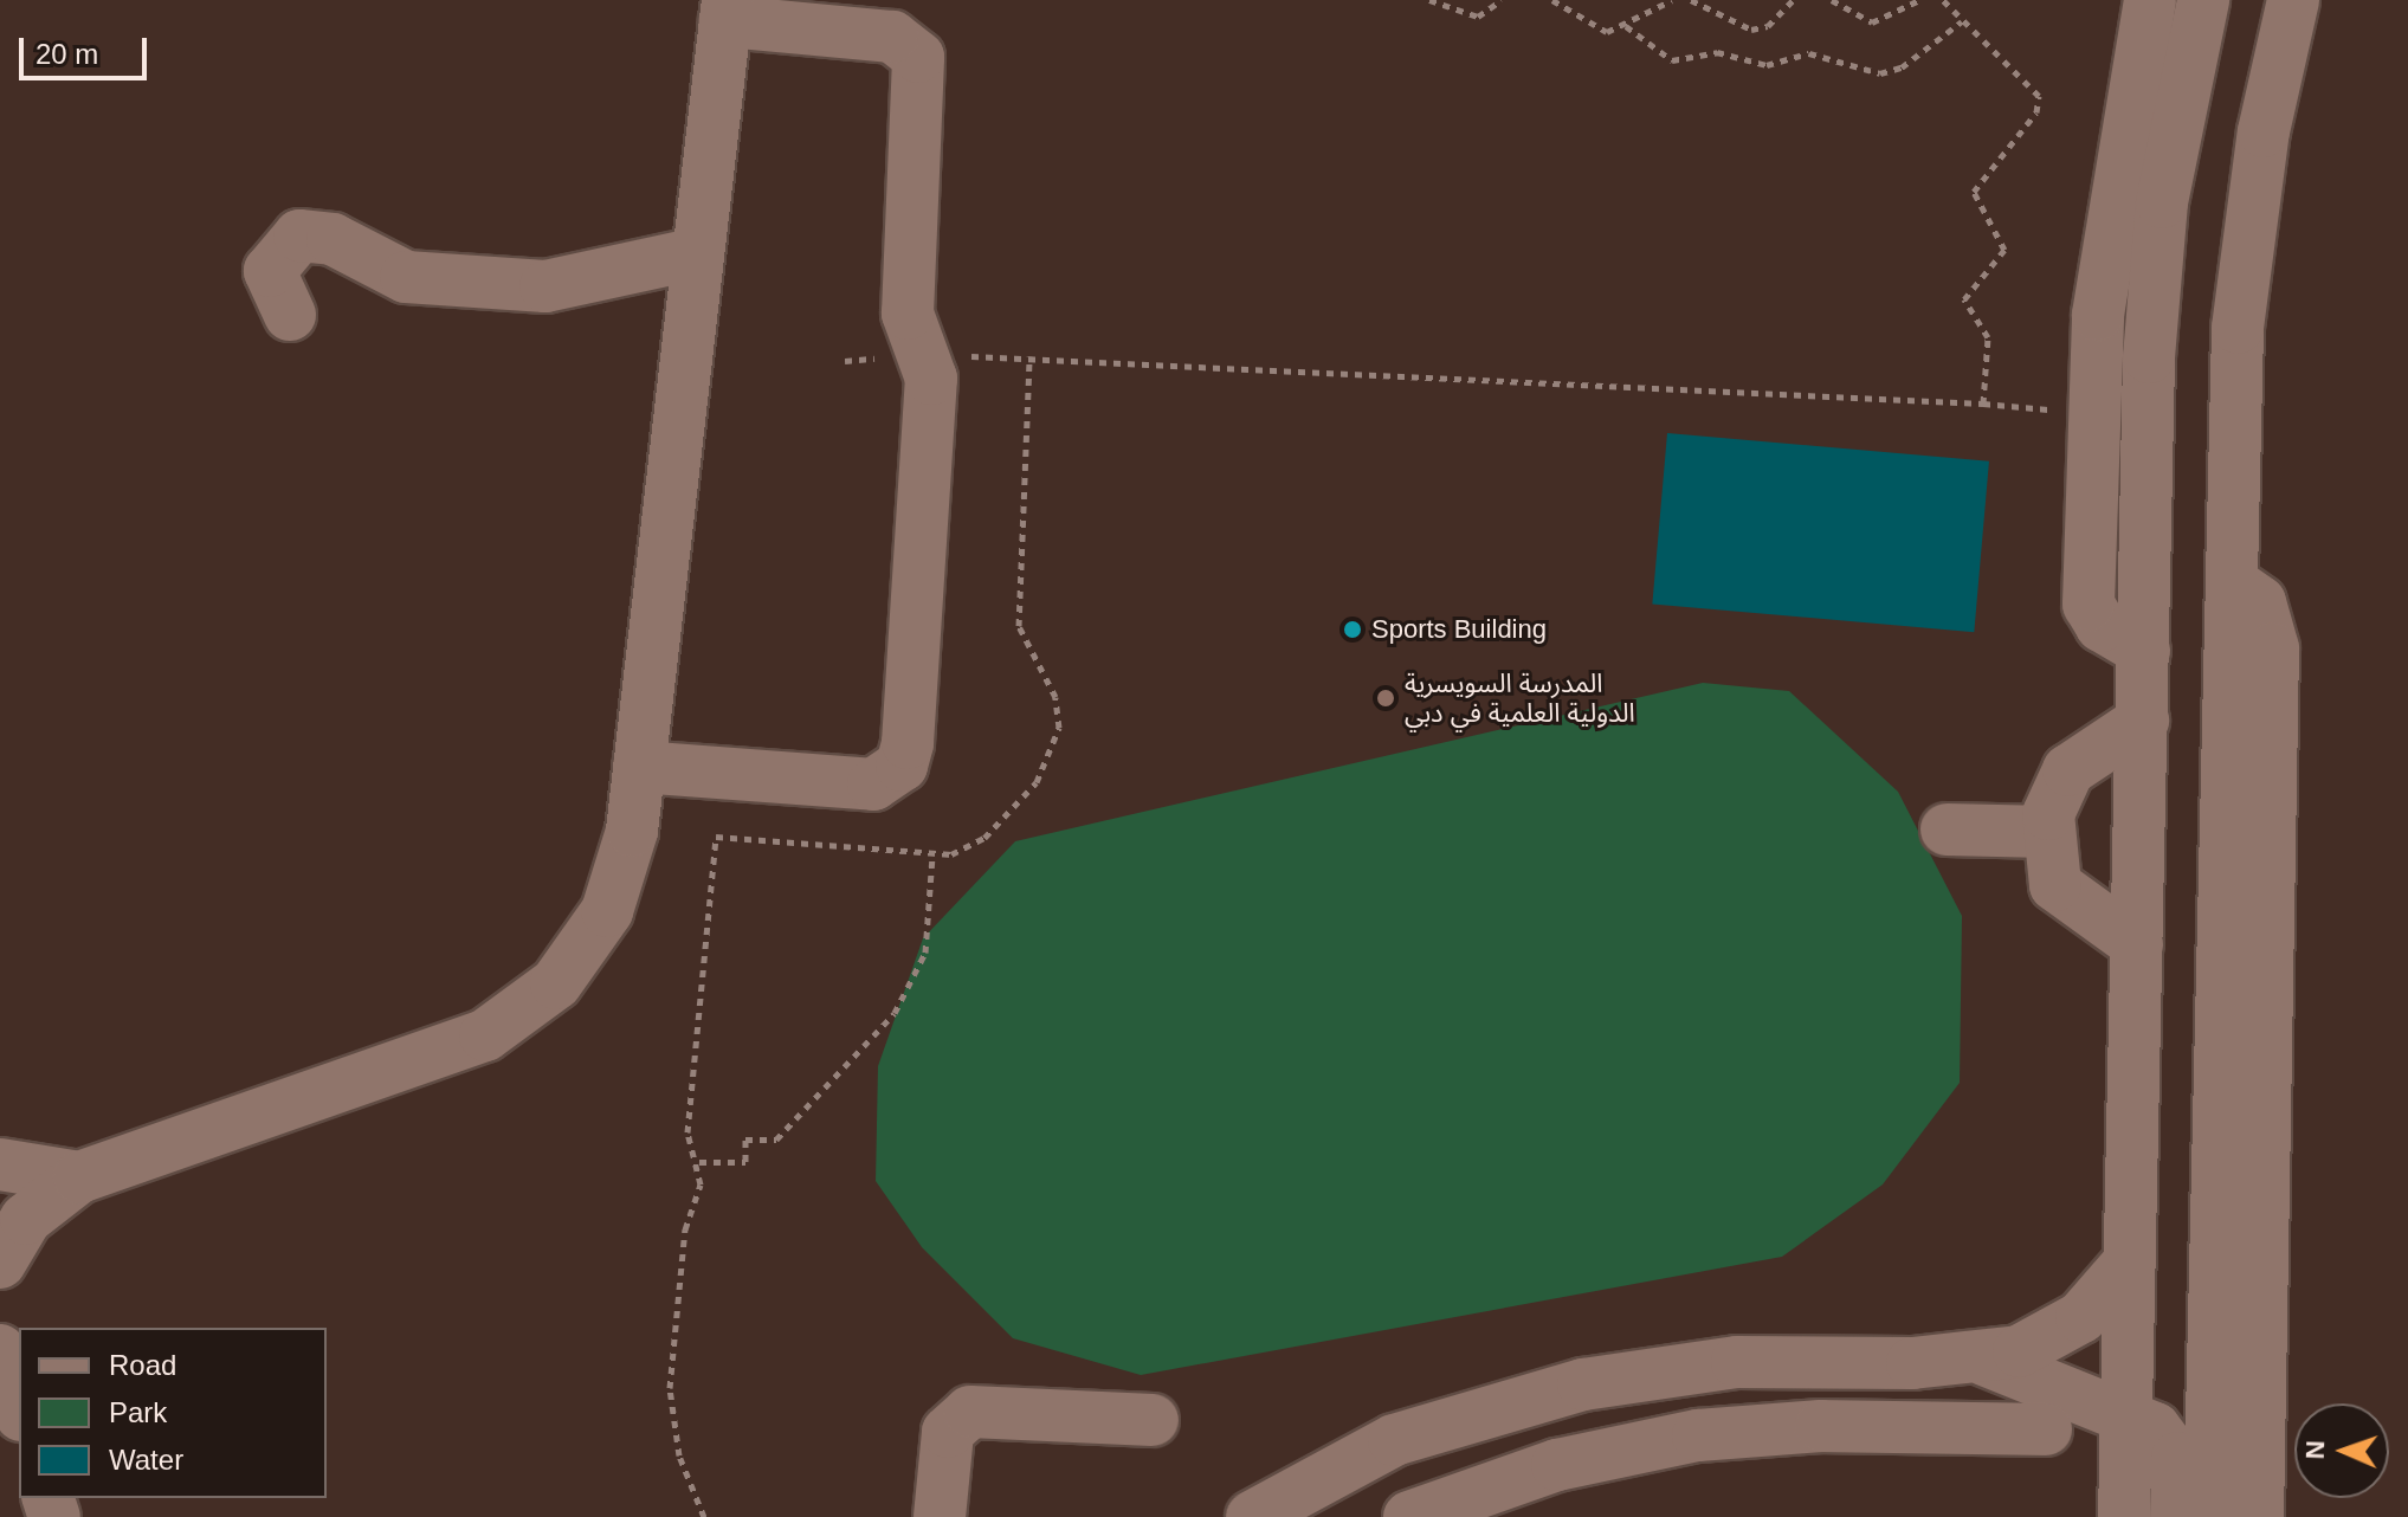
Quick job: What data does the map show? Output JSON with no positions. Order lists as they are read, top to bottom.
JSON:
{
  "places": ["Sports Building", "المدرسة السويسرية الدولية العلمية في دبي"],
  "legend": ["Road", "Park", "Water"],
  "scale_bar": "20 m",
  "north": "left"
}
